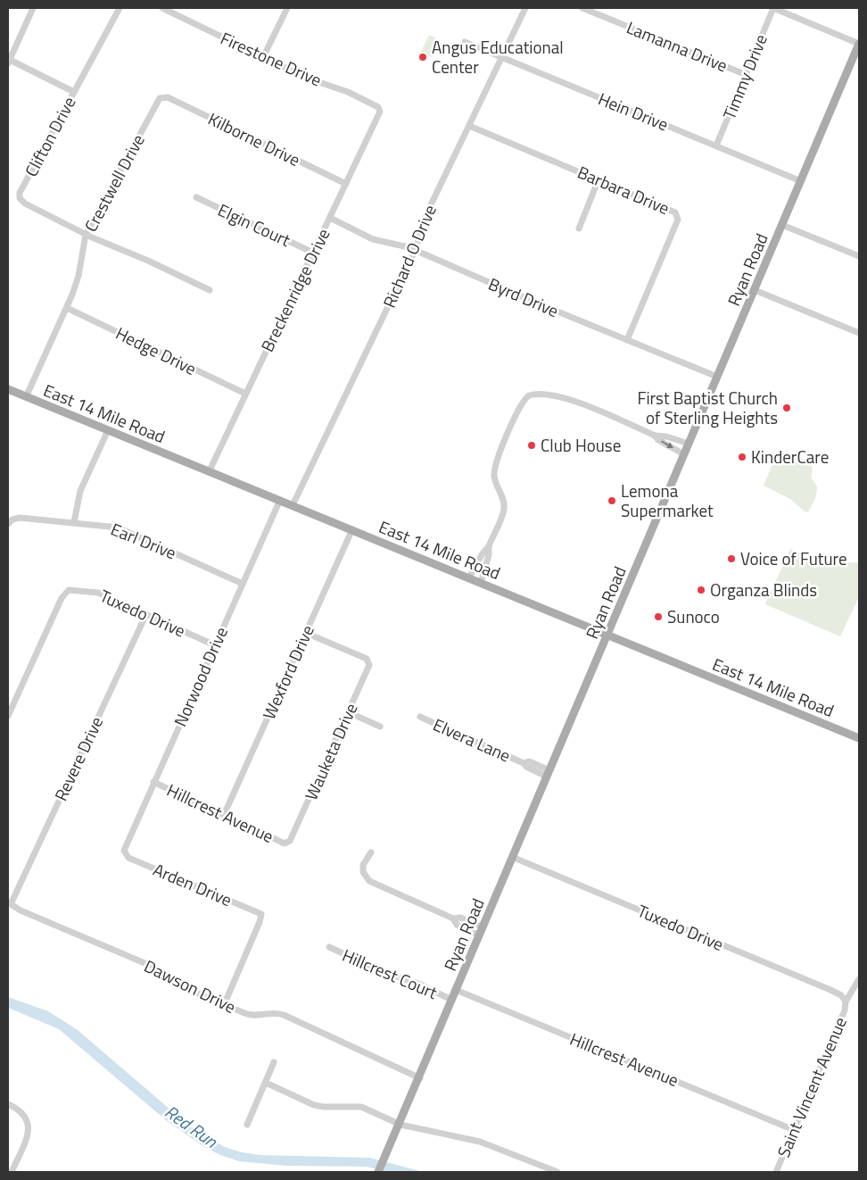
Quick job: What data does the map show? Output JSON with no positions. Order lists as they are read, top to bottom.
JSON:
{
  "streets": {
    "main road": ["Ryan Road", "East 14 Mile Road"],
    "street": [
      "Lamanna Drive",
      "Firestone Drive",
      "Timmy Drive",
      "Hein Drive",
      "Clifton Drive",
      "Kilborne Drive",
      "Crestwell Drive",
      "Barbara Drive",
      "Elgin Court",
      "Richard O Drive",
      "Breckenridge Drive",
      "Byrd Drive",
      "Hedge Drive",
      "Earl Drive",
      "Tuxedo Drive",
      "Wexford Drive",
      "Norwood Drive",
      "Elvera Lane",
      "Wauketa Drive",
      "Revere Drive",
      "Hillcrest Avenue",
      "Arden Drive",
      "Hillcrest Court",
      "Dawson Drive",
      "Saint Vincent Avenue"
    ]
  },
  "crossings": [
    ["Lamanna Drive", "Timmy Drive"],
    ["Firestone Drive", "Breckenridge Drive"],
    ["Timmy Drive", "Hein Drive"],
    ["Hein Drive", "Richard O Drive"],
    ["Hein Drive", "Ryan Road"],
    ["Clifton Drive", "Crestwell Drive"],
    ["Kilborne Drive", "Crestwell Drive"],
    ["Kilborne Drive", "Breckenridge Drive"],
    ["Crestwell Drive", "Hedge Drive"],
    ["Crestwell Drive", "East 14 Mile Road"],
    ["Barbara Drive", "Richard O Drive"],
    ["Barbara Drive", "Byrd Drive"],
    ["Elgin Court", "Breckenridge Drive"],
    ["Richard O Drive", "Byrd Drive"],
    ["Richard O Drive", "East 14 Mile Road"],
    ["Ryan Road", "Byrd Drive"],
    ["Ryan Road", "East 14 Mile Road"],
    ["Ryan Road", "Tuxedo Drive"],
    ["Ryan Road", "Elvera Lane"],
    ["Ryan Road", "Hillcrest Avenue"],
    ["Ryan Road", "Hillcrest Court"],
    ["Ryan Road", "Dawson Drive"],
    ["Breckenridge Drive", "Byrd Drive"],
    ["Breckenridge Drive", "Hedge Drive"],
    ["Breckenridge Drive", "East 14 Mile Road"],
    ["East 14 Mile Road", "Wexford Drive"],
    ["East 14 Mile Road", "Norwood Drive"],
    ["Earl Drive", "Norwood Drive"],
    ["Tuxedo Drive", "Norwood Drive"],
    ["Tuxedo Drive", "Revere Drive"],
    ["Tuxedo Drive", "Saint Vincent Avenue"],
    ["Wexford Drive", "Wauketa Drive"],
    ["Wexford Drive", "Hillcrest Avenue"],
    ["Norwood Drive", "Hillcrest Avenue"],
    ["Norwood Drive", "Arden Drive"],
    ["Wauketa Drive", "Hillcrest Avenue"],
    ["Revere Drive", "Dawson Drive"],
    ["Hillcrest Avenue", "Saint Vincent Avenue"],
    ["Arden Drive", "Dawson Drive"]
  ],
  "water": ["Red Run"],
  "places": [
    "Angus Educational Center",
    "First Baptist Church of Sterling Heights",
    "Club House",
    "KinderCare",
    "Lemona Supermarket",
    "Voice of Future",
    "Organza Blinds",
    "Sunoco"
  ]
}
